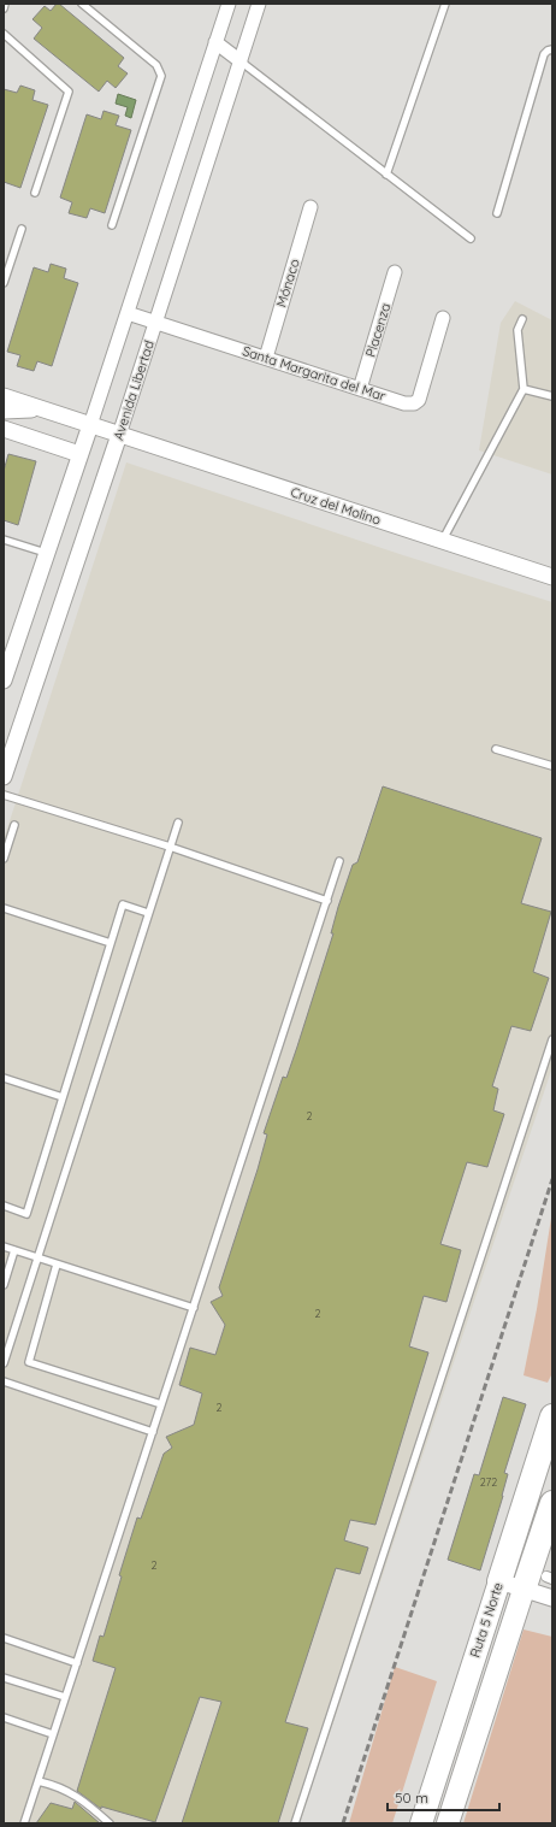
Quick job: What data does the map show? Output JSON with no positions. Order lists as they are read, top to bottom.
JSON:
{
  "streets": {
    "highway": ["Ruta 5 Norte"],
    "street": [
      "Mónaco",
      "Placenza",
      "Santa Margarita del Mar",
      "Avenida Libertad",
      "Cruz del Molino"
    ]
  },
  "crossings": [
    ["Mónaco", "Santa Margarita del Mar"],
    ["Placenza", "Santa Margarita del Mar"],
    ["Santa Margarita del Mar", "Avenida Libertad"],
    ["Avenida Libertad", "Cruz del Molino"]
  ],
  "house_numbers": [
    "2",
    "2",
    "2",
    "272",
    "2"
  ],
  "scale_bar": "50 m"
}
